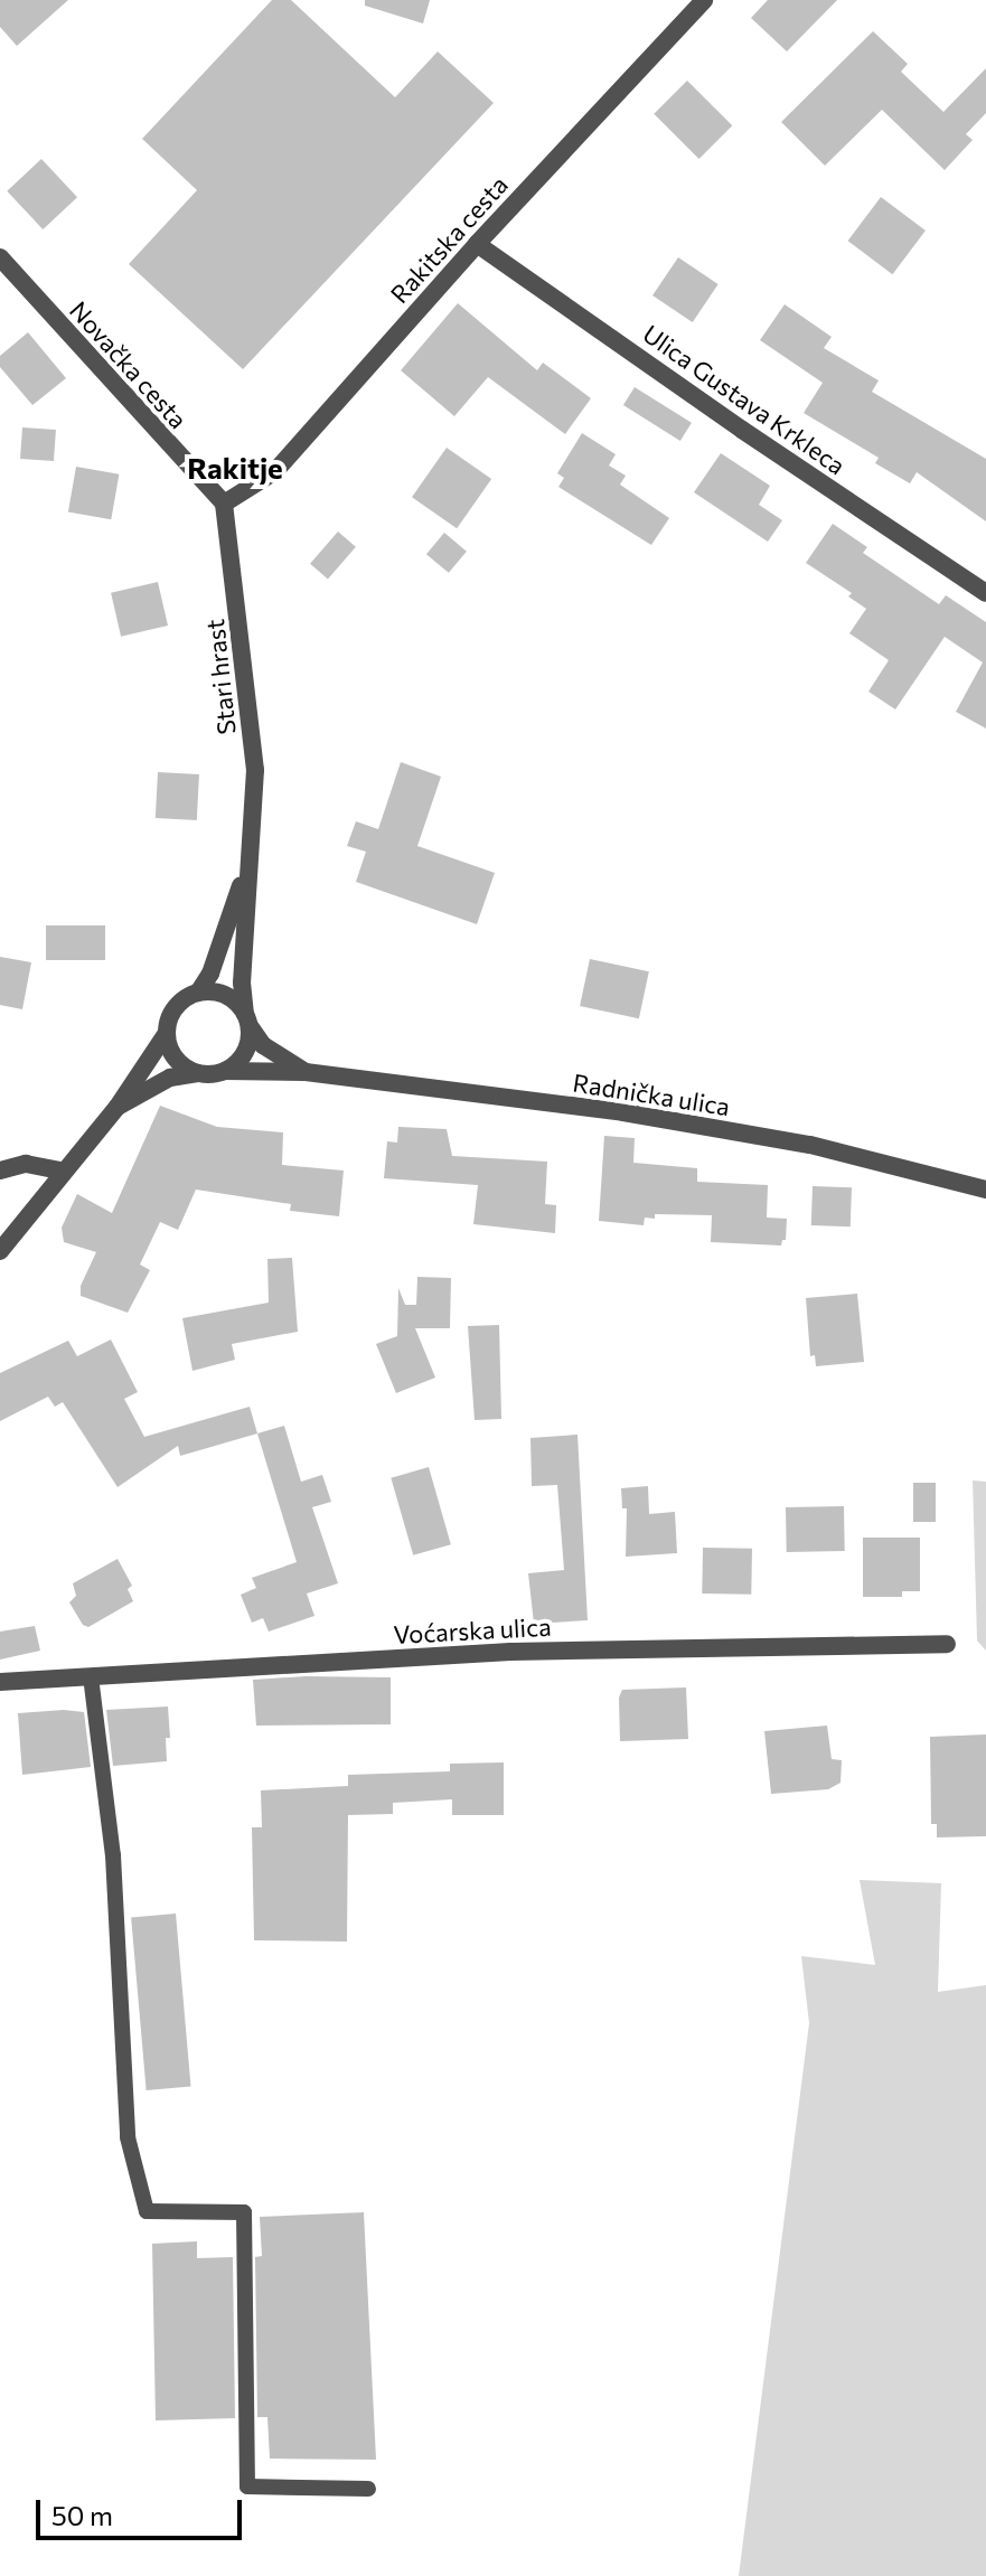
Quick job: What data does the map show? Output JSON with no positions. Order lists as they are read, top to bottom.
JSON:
{
  "streets": {
    "street": [
      "Rakitska cesta",
      "Novačka cesta",
      "Ulica Gustava Krkleca",
      "Stari hrast",
      "Radnička ulica",
      "Voćarska ulica"
    ]
  },
  "crossings": [
    ["Rakitska cesta", "Novačka cesta"],
    ["Rakitska cesta", "Ulica Gustava Krkleca"],
    ["Rakitska cesta", "Stari hrast"],
    ["Novačka cesta", "Stari hrast"],
    ["Stari hrast", "Radnička ulica"]
  ],
  "districts": ["Rakitje"],
  "scale_bar": "50 m"
}
